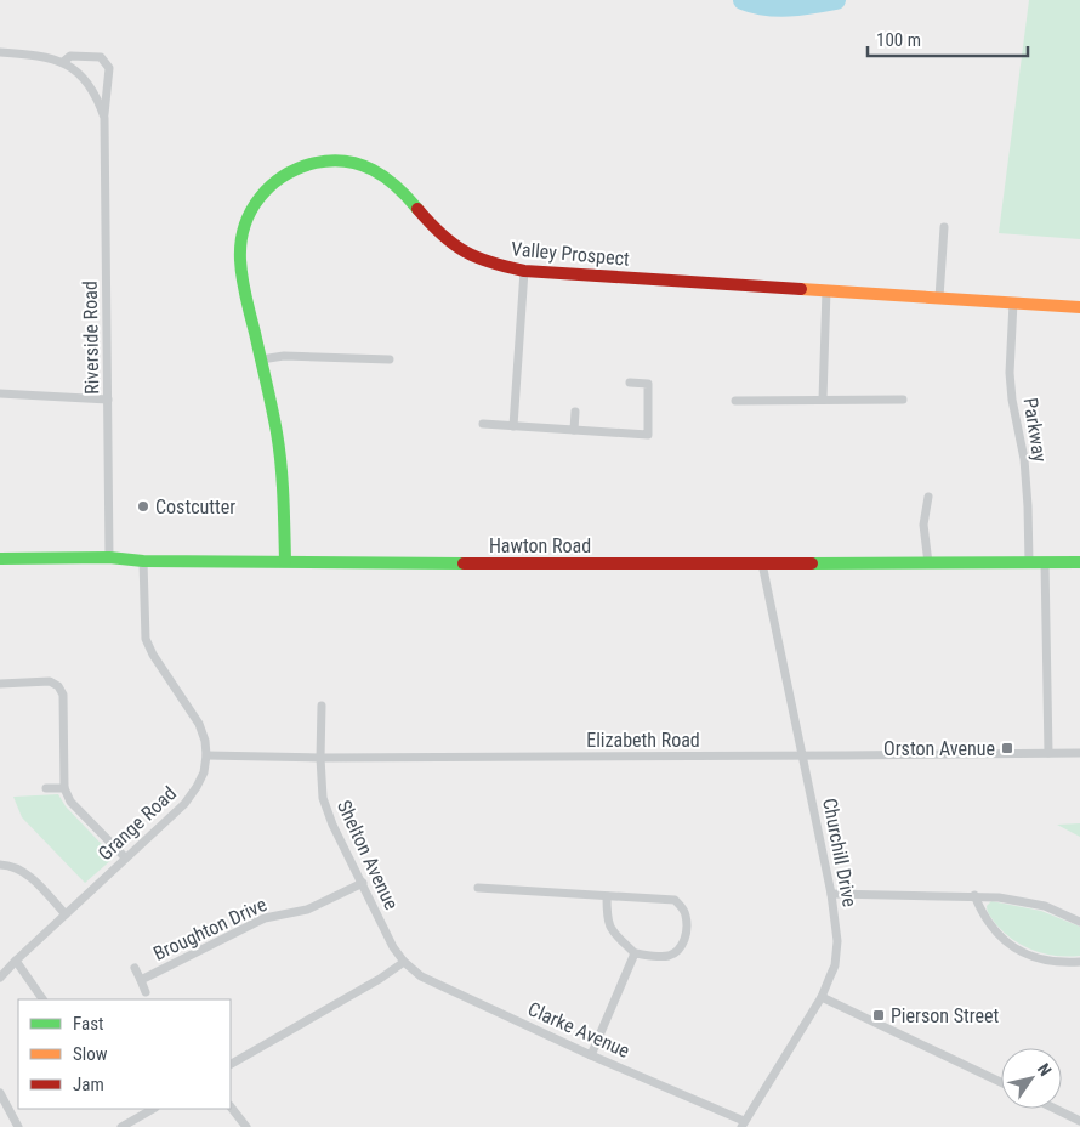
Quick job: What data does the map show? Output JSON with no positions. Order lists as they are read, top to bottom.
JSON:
{
  "streets": {
    "street": [
      "Valley Prospect",
      "Riverside Road",
      "Parkway",
      "Hawton Road",
      "Elizabeth Road",
      "Grange Road",
      "Churchill Drive",
      "Shelton Avenue",
      "Broughton Drive",
      "Clarke Avenue"
    ]
  },
  "crossings": [
    ["Valley Prospect", "Parkway"],
    ["Valley Prospect", "Hawton Road"],
    ["Riverside Road", "Hawton Road"],
    ["Parkway", "Hawton Road"],
    ["Hawton Road", "Grange Road"],
    ["Hawton Road", "Churchill Drive"],
    ["Elizabeth Road", "Grange Road"],
    ["Elizabeth Road", "Churchill Drive"],
    ["Elizabeth Road", "Shelton Avenue"],
    ["Churchill Drive", "Clarke Avenue"],
    ["Shelton Avenue", "Broughton Drive"],
    ["Shelton Avenue", "Clarke Avenue"]
  ],
  "places": {
    "other": ["Costcutter"],
    "transit": ["Orston Avenue", "Pierson Street"]
  },
  "legend": ["Fast", "Slow", "Jam"],
  "scale_bar": "100 m",
  "north": "top right"
}
